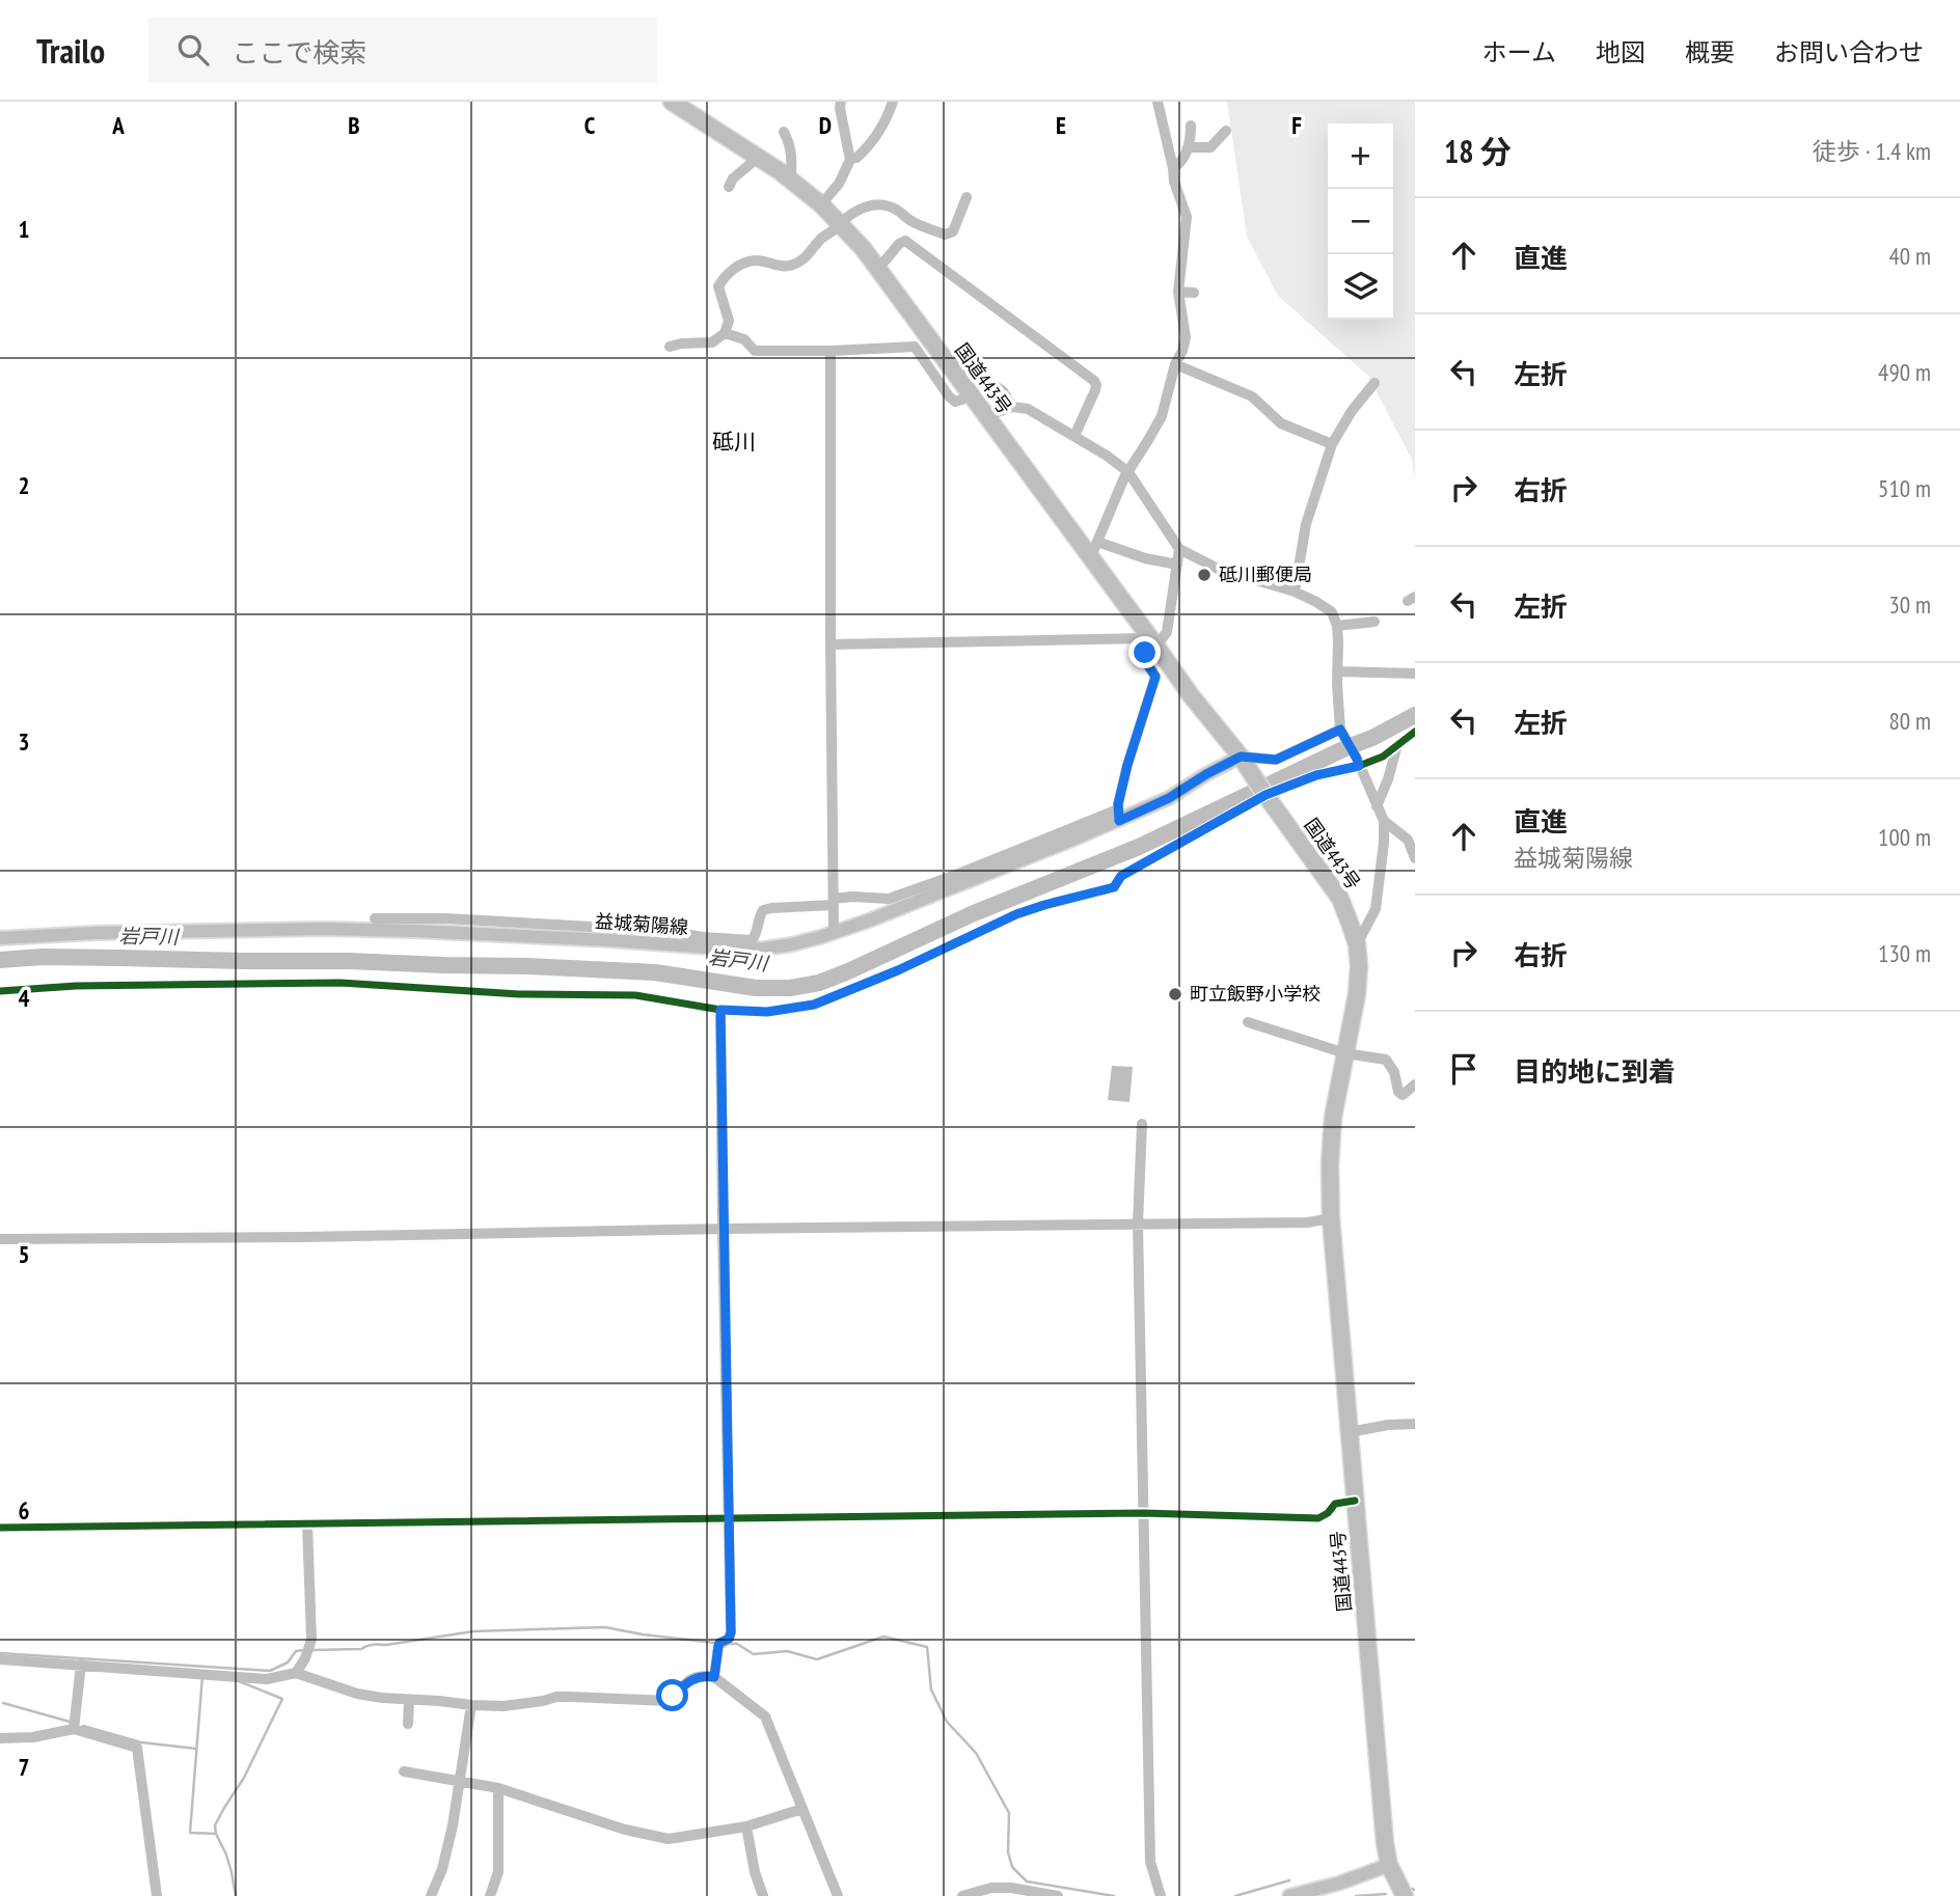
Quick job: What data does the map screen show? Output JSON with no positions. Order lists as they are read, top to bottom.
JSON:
{
  "streets": {
    "highway": ["国道443号"],
    "main road": ["益城菊陽線"]
  },
  "crossings": [
    ["国道443号", "益城菊陽線"]
  ],
  "districts": ["砥川"],
  "water": ["岩戸川"],
  "places": ["砥川郵便局", "町立飯野小学校"],
  "page": {
    "header": "Trailo",
    "search": "ここで検索",
    "nav": [
      "ホーム",
      "地図",
      "概要",
      "お問い合わせ"
    ],
    "heading": ["18 分", "徒歩 · 1.4 km"],
    "map_buttons": ["+", "−"],
    "list": [
      ["直進", "40 m"],
      ["左折", "490 m"],
      ["右折", "510 m"],
      ["左折", "30 m"],
      ["左折", "80 m"],
      ["直進", "益城菊陽線", "100 m"],
      ["右折", "130 m"],
      "目的地に到着"
    ]
  },
  "grid": {
    "columns": [
      "A",
      "B",
      "C",
      "D",
      "E",
      "F"
    ],
    "rows": [
      "1",
      "2",
      "3",
      "4",
      "5",
      "6",
      "7"
    ]
  }
}
